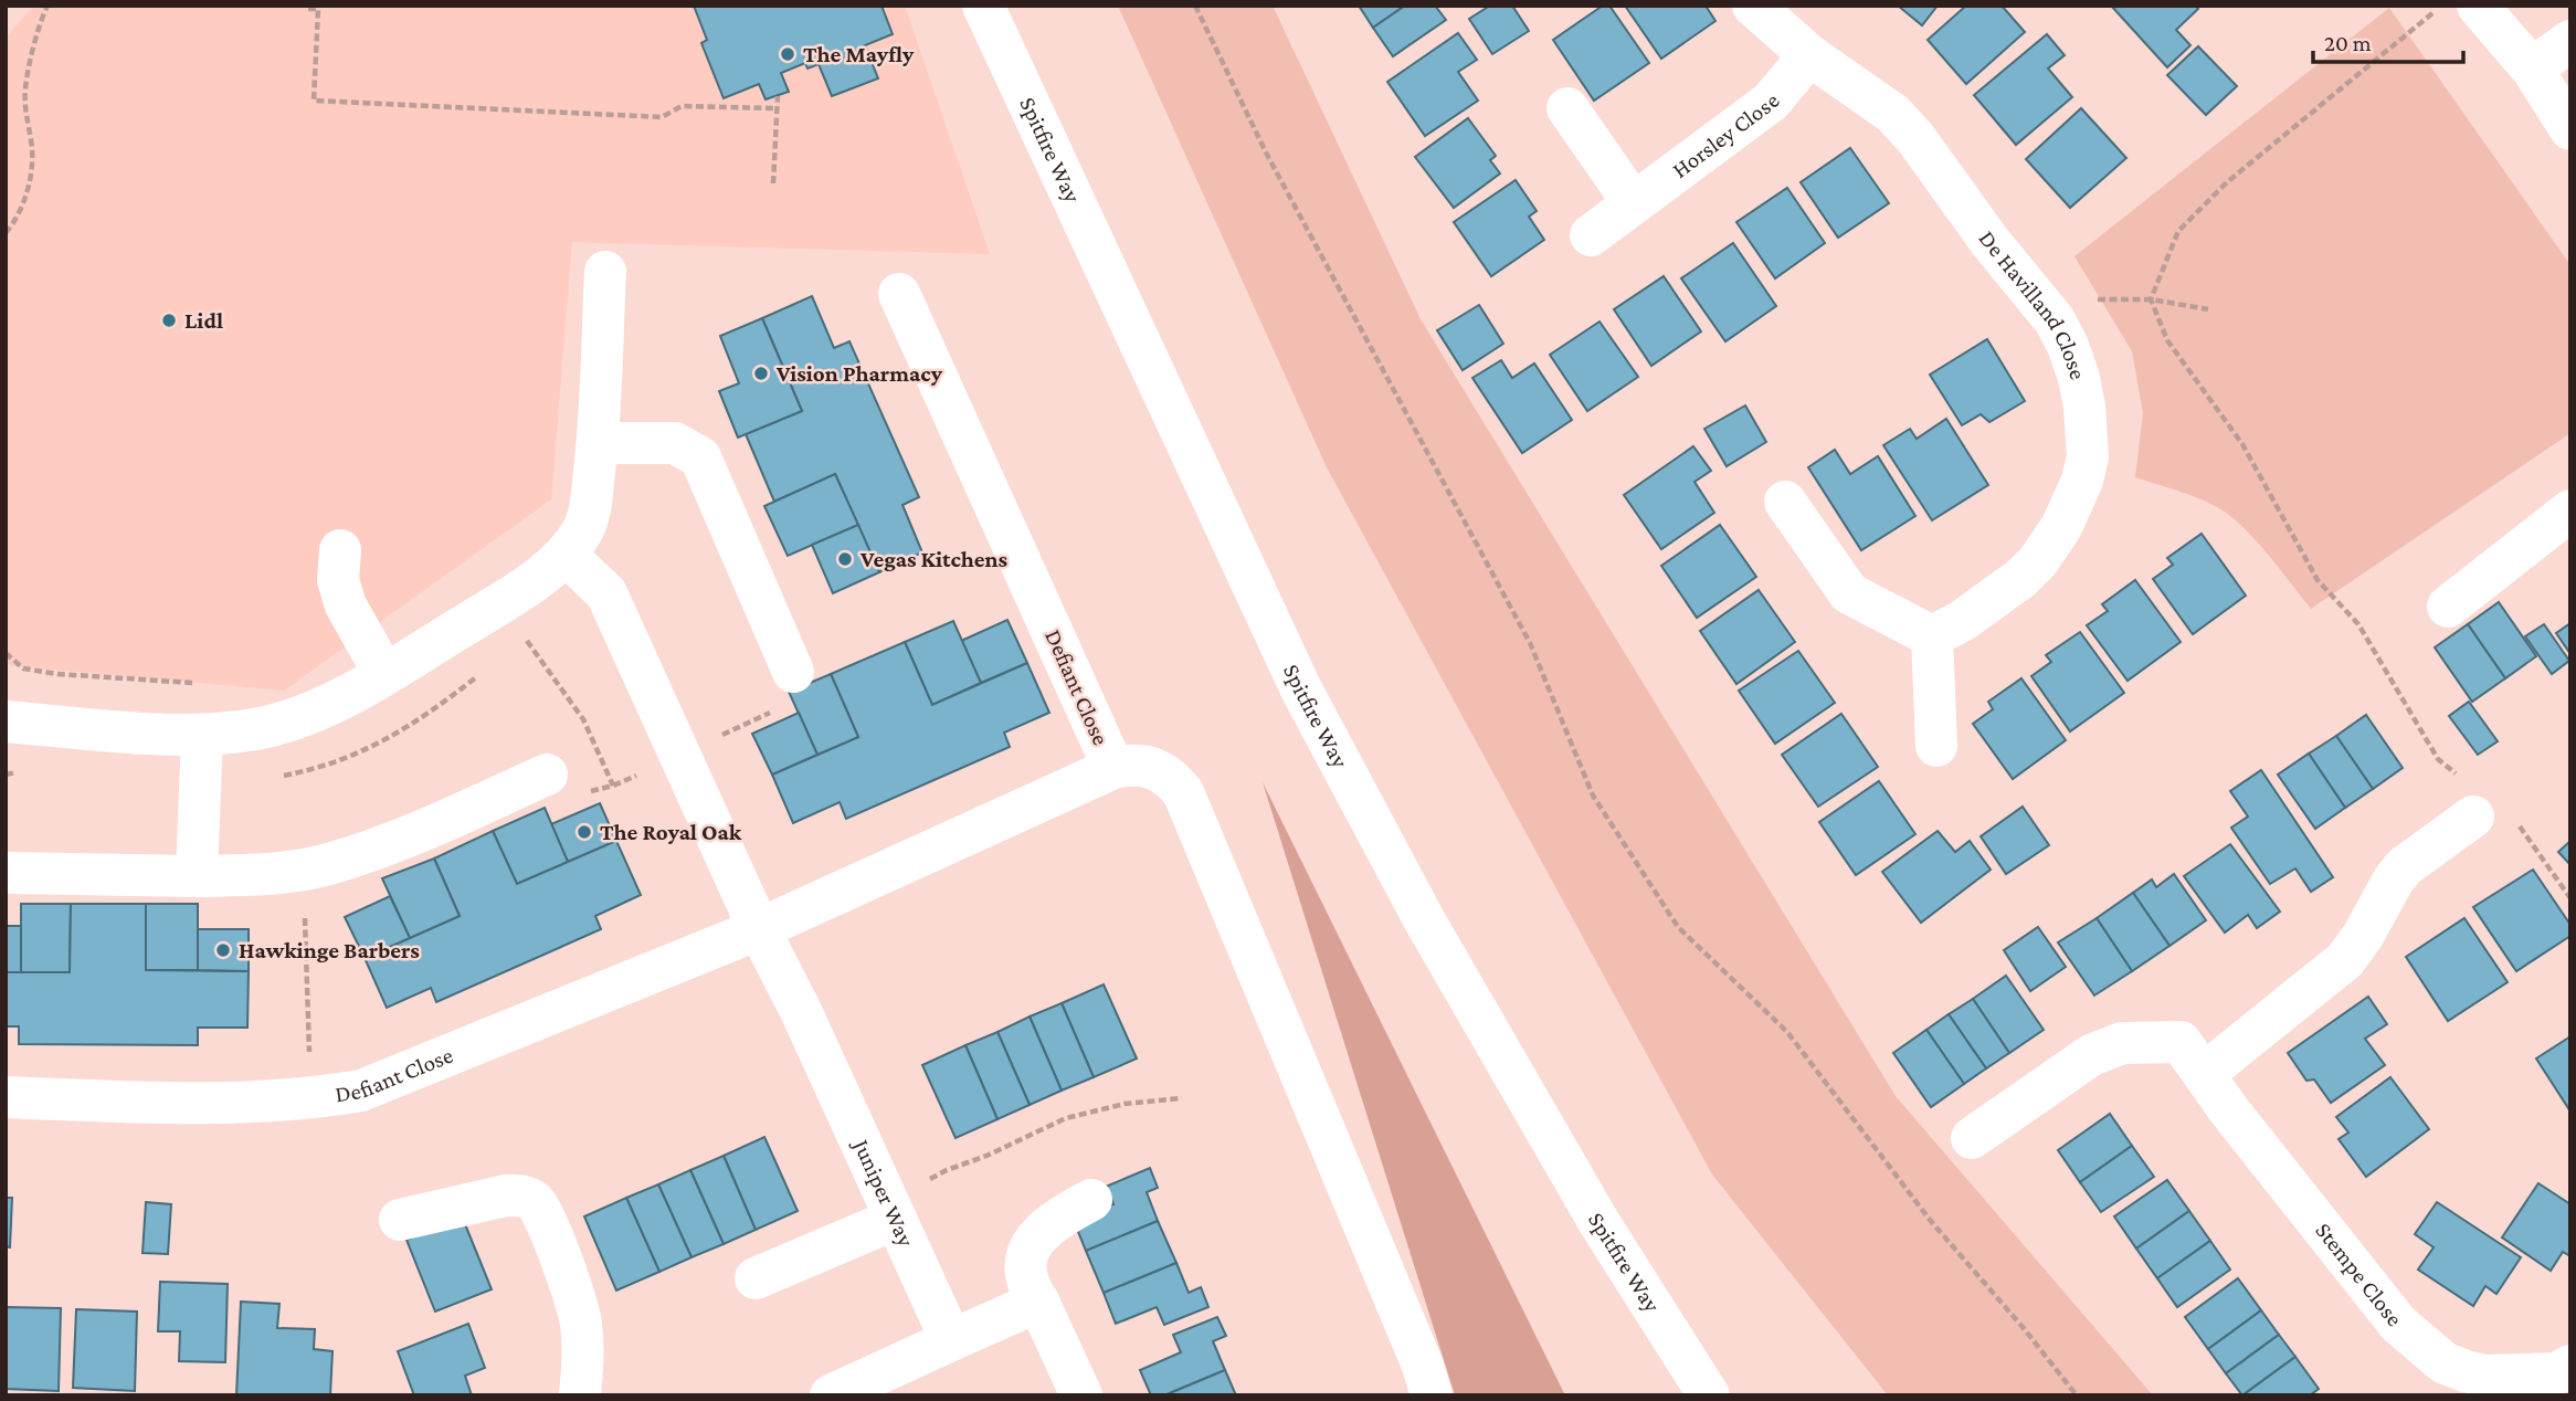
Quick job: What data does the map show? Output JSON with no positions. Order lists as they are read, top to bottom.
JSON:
{
  "streets": {
    "street": [
      "Horsley Close",
      "Spitfire Way",
      "De Havilland Close",
      "Defiant Close",
      "Juniper Way",
      "Stempe Close"
    ]
  },
  "crossings": [
    ["Horsley Close", "De Havilland Close"],
    ["Defiant Close", "Juniper Way"]
  ],
  "places": [
    "The Mayfly",
    "Lidl",
    "Vision Pharmacy",
    "Vegas Kitchens",
    "The Royal Oak",
    "Hawkinge Barbers"
  ],
  "scale_bar": "20 m"
}
